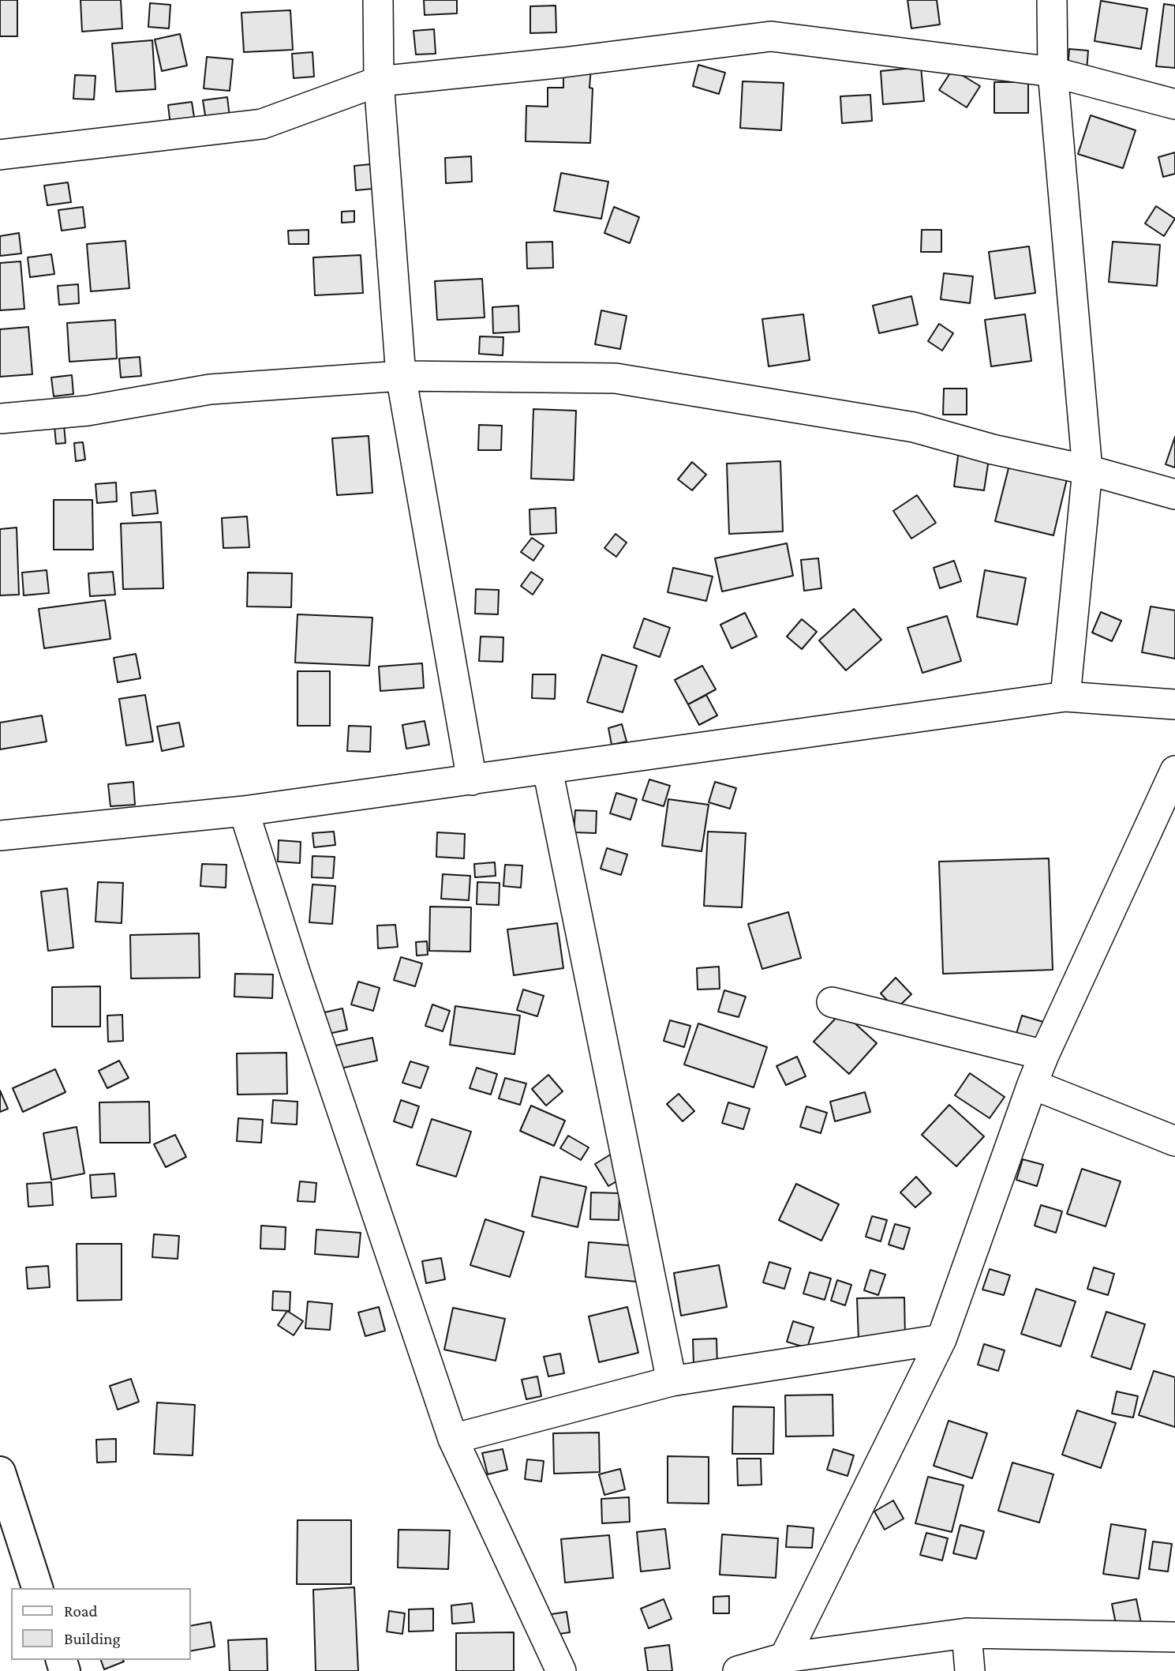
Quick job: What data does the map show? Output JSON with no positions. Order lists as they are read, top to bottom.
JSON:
{
  "legend": ["Road", "Building"]
}
